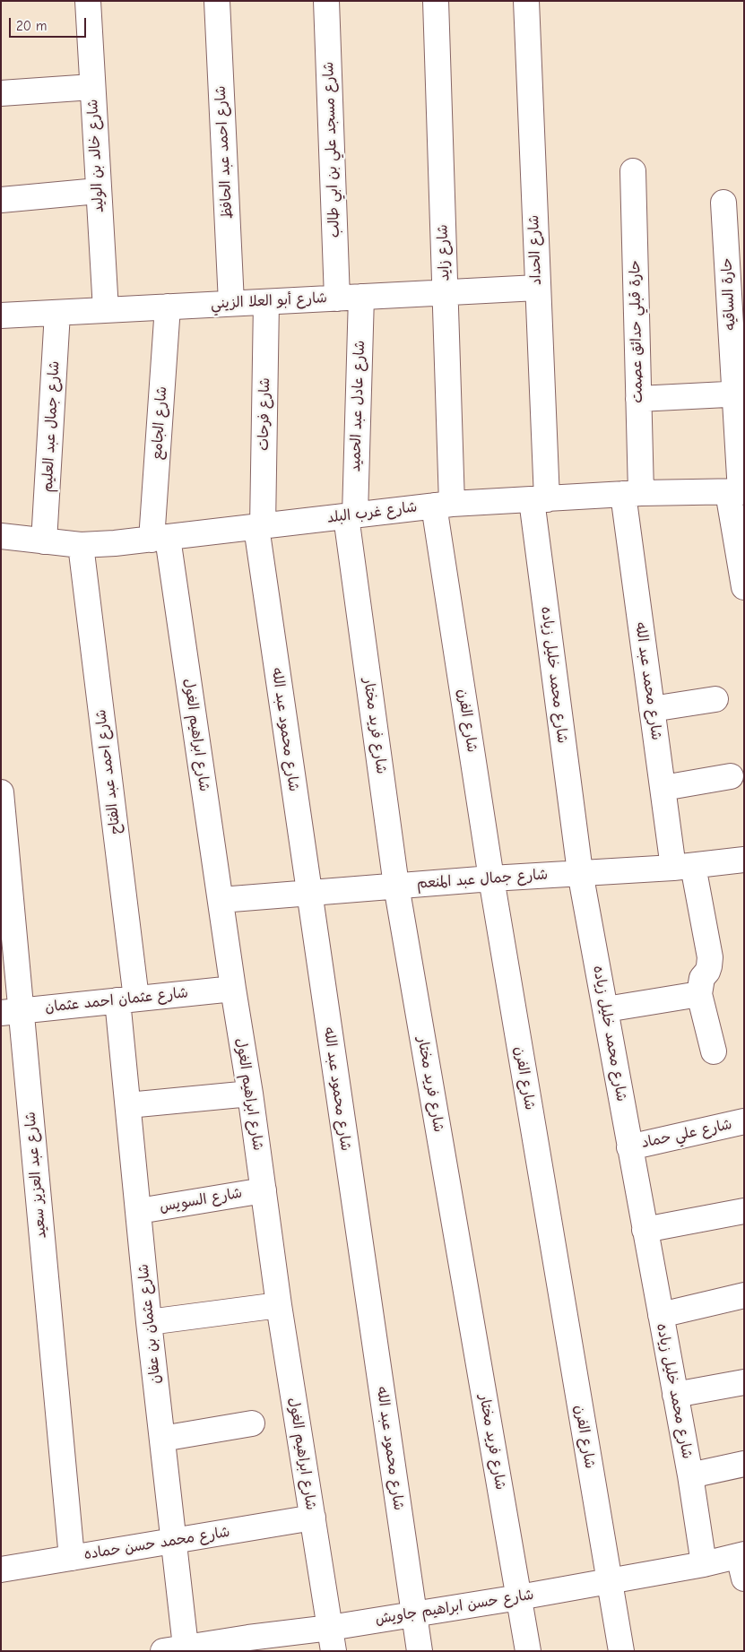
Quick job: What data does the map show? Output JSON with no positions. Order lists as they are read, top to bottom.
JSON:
{
  "streets": {
    "street": [
      "شارع مسجد علي بن ابي طالب",
      "شارع احمد عبد الحافظ",
      "شارع خالد بن الوليد",
      "شارع الحداد",
      "شارع زايد",
      "حارة الساقيه",
      "شارع أبو العلا الزيني",
      "حارة قبلي حدائق عصمت",
      "شارع عادل عبد الحميد",
      "شارع فرحات",
      "شارع الجامع",
      "شارع جمال عبد العليم",
      "شارع غرب البلد",
      "شارع محمد خليل زياده",
      "شارع محمد عبد الله",
      "شارع الفرن",
      "شارع فريد مختار",
      "شارع محمود عبد الله",
      "شارع ابراهيم الغول",
      "شارع احمد عبد الفتاح",
      "شارع جمال عبد المنعم",
      "شارع عثمان احمد عثمان",
      "شارع علي حماد",
      "شارع عبد العزيز سعيد",
      "شارع السويس",
      "شارع عثمان بن عفان",
      "شارع محمد حسن حماده",
      "شارع حسن ابراهيم جاويش"
    ]
  },
  "crossings": [
    ["شارع مسجد علي بن ابي طالب", "شارع أبو العلا الزيني"],
    ["شارع احمد عبد الحافظ", "شارع أبو العلا الزيني"],
    ["شارع خالد بن الوليد", "شارع أبو العلا الزيني"],
    ["شارع الحداد", "شارع أبو العلا الزيني"],
    ["شارع الحداد", "شارع غرب البلد"],
    ["شارع الحداد", "شارع محمد خليل زياده"],
    ["شارع زايد", "شارع أبو العلا الزيني"],
    ["شارع زايد", "شارع غرب البلد"],
    ["شارع زايد", "شارع الفرن"],
    ["حارة الساقيه", "شارع غرب البلد"],
    ["شارع أبو العلا الزيني", "شارع عادل عبد الحميد"],
    ["شارع أبو العلا الزيني", "شارع فرحات"],
    ["شارع أبو العلا الزيني", "شارع الجامع"],
    ["شارع أبو العلا الزيني", "شارع جمال عبد العليم"],
    ["حارة قبلي حدائق عصمت", "شارع غرب البلد"],
    ["حارة قبلي حدائق عصمت", "شارع محمد عبد الله"],
    ["شارع عادل عبد الحميد", "شارع غرب البلد"],
    ["شارع عادل عبد الحميد", "شارع فريد مختار"],
    ["شارع فرحات", "شارع غرب البلد"],
    ["شارع فرحات", "شارع محمود عبد الله"],
    ["شارع الجامع", "شارع غرب البلد"],
    ["شارع الجامع", "شارع ابراهيم الغول"],
    ["شارع جمال عبد العليم", "شارع غرب البلد"],
    ["شارع غرب البلد", "شارع محمد خليل زياده"],
    ["شارع غرب البلد", "شارع محمد عبد الله"],
    ["شارع غرب البلد", "شارع الفرن"],
    ["شارع غرب البلد", "شارع فريد مختار"],
    ["شارع غرب البلد", "شارع محمود عبد الله"],
    ["شارع غرب البلد", "شارع ابراهيم الغول"],
    ["شارع غرب البلد", "شارع احمد عبد الفتاح"],
    ["شارع محمد خليل زياده", "شارع جمال عبد المنعم"],
    ["شارع محمد خليل زياده", "شارع علي حماد"],
    ["شارع محمد خليل زياده", "شارع حسن ابراهيم جاويش"],
    ["شارع محمد عبد الله", "شارع جمال عبد المنعم"],
    ["شارع الفرن", "شارع جمال عبد المنعم"],
    ["شارع الفرن", "شارع حسن ابراهيم جاويش"],
    ["شارع فريد مختار", "شارع جمال عبد المنعم"],
    ["شارع فريد مختار", "شارع حسن ابراهيم جاويش"],
    ["شارع محمود عبد الله", "شارع جمال عبد المنعم"],
    ["شارع محمود عبد الله", "شارع حسن ابراهيم جاويش"],
    ["شارع ابراهيم الغول", "شارع جمال عبد المنعم"],
    ["شارع ابراهيم الغول", "شارع عثمان احمد عثمان"],
    ["شارع ابراهيم الغول", "شارع السويس"],
    ["شارع ابراهيم الغول", "شارع محمد حسن حماده"],
    ["شارع ابراهيم الغول", "شارع حسن ابراهيم جاويش"],
    ["شارع احمد عبد الفتاح", "شارع عثمان احمد عثمان"],
    ["شارع احمد عبد الفتاح", "شارع عثمان بن عفان"],
    ["شارع عثمان احمد عثمان", "شارع عبد العزيز سعيد"],
    ["شارع عثمان احمد عثمان", "شارع عثمان بن عفان"],
    ["شارع عبد العزيز سعيد", "شارع محمد حسن حماده"],
    ["شارع السويس", "شارع عثمان بن عفان"],
    ["شارع عثمان بن عفان", "شارع محمد حسن حماده"],
    ["شارع عثمان بن عفان", "شارع حسن ابراهيم جاويش"]
  ],
  "scale_bar": "20 m"
}
